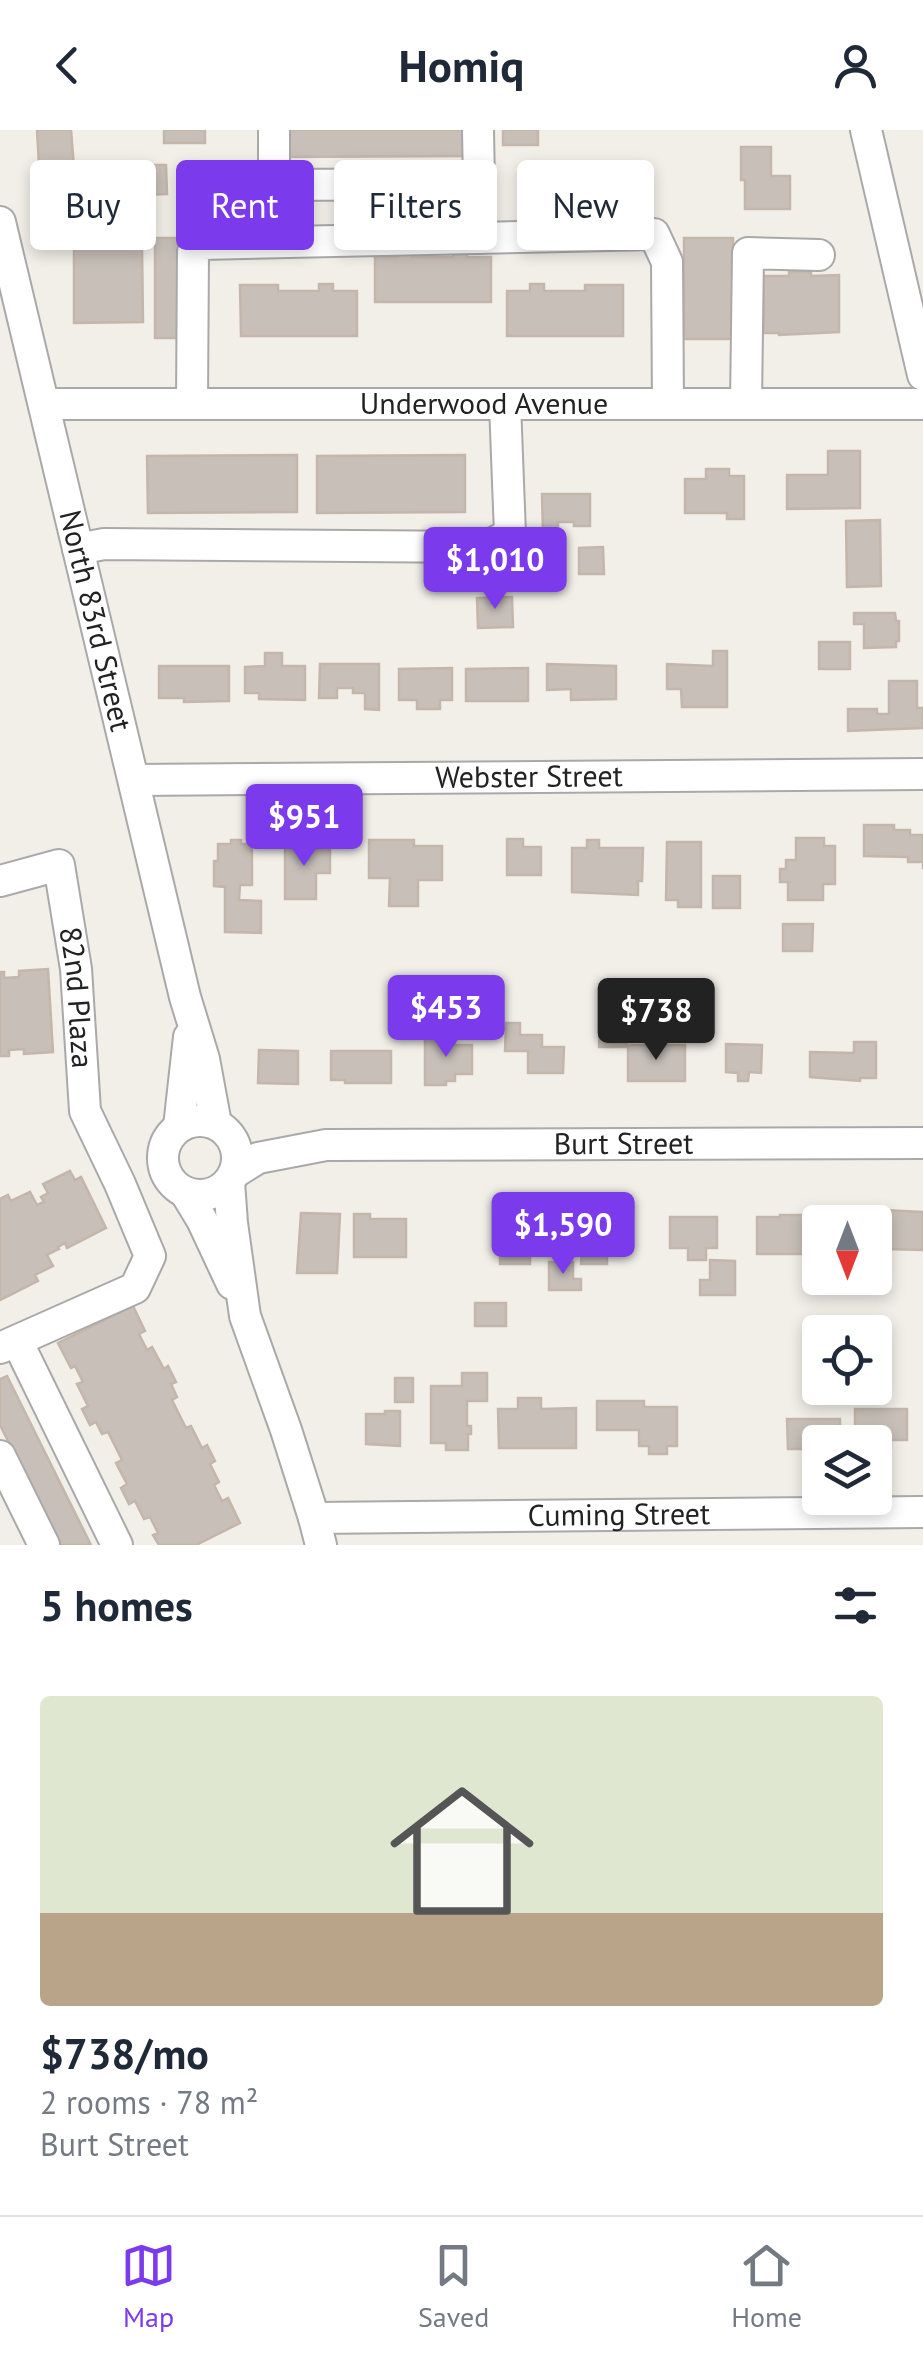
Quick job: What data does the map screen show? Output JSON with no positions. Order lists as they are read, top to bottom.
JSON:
{
  "streets": {
    "street": [
      "Underwood Avenue",
      "North 83rd Street",
      "Webster Street",
      "82nd Plaza",
      "Burt Street",
      "Cuming Street"
    ]
  },
  "crossings": [
    ["Underwood Avenue", "North 83rd Street"],
    ["North 83rd Street", "Webster Street"],
    ["North 83rd Street", "Burt Street"]
  ],
  "north": "bottom",
  "page": {
    "header": "Homiq",
    "chip": [
      "Buy",
      "Rent",
      "Filters",
      "New"
    ],
    "price": [
      "$1,010",
      "$951",
      "$453",
      "$738",
      "$1,590"
    ],
    "heading": "5 homes",
    "list": [
      {
        "name": "$738/mo",
        "note": "2 rooms · 78 m² · Burt Street"
      }
    ],
    "tabs": ["Map", "Saved", "Home"]
  }
}
